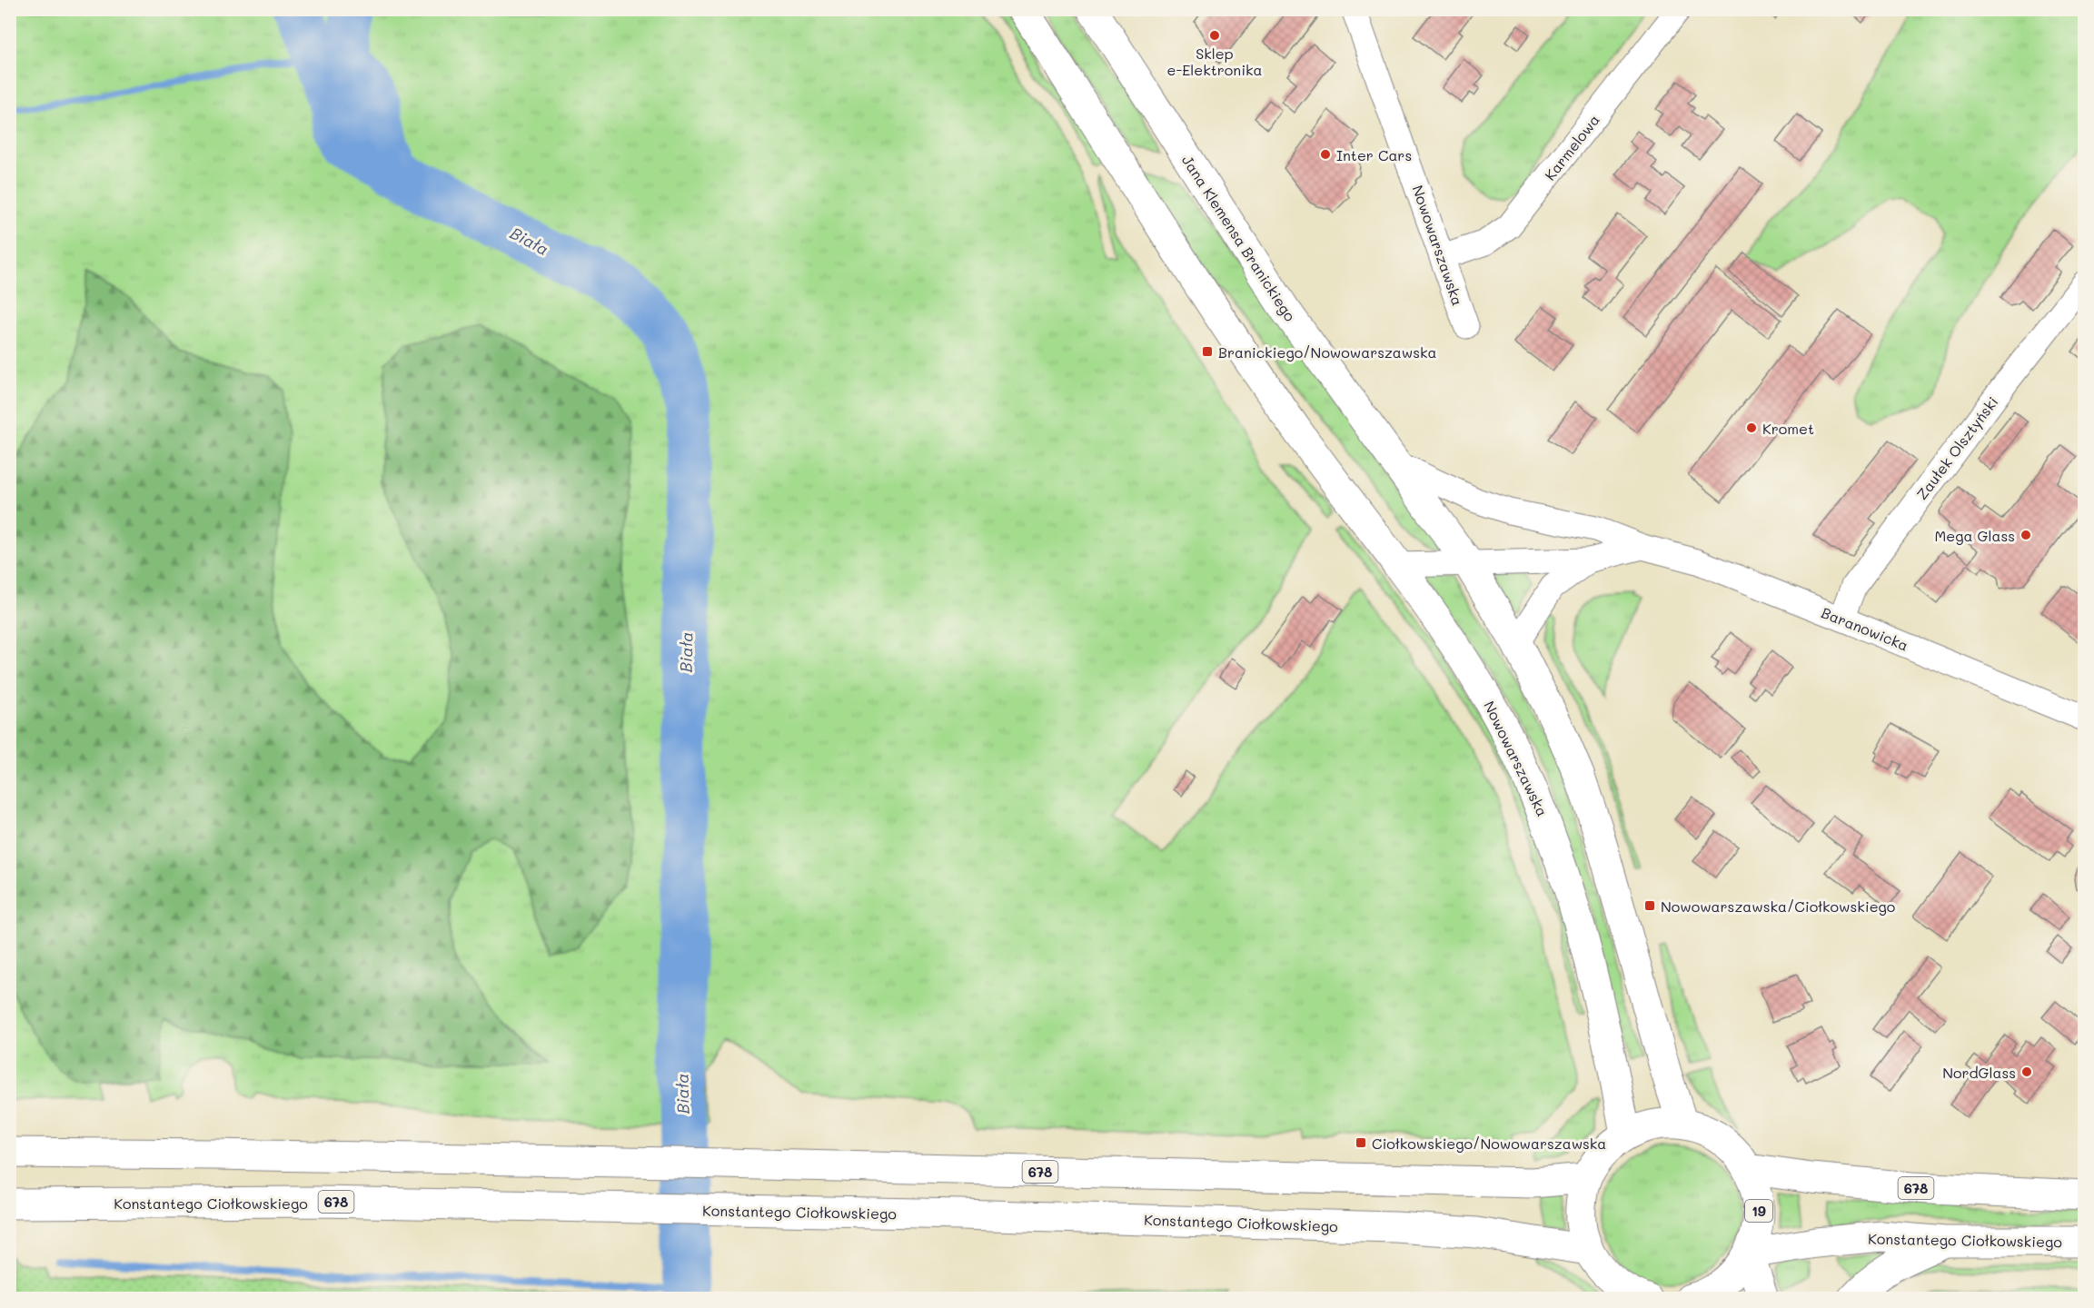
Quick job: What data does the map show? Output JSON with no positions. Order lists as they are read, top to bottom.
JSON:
{
  "streets": {
    "main road": [
      "Jana Klemensa Branickiego",
      "Nowowarszawska",
      "678",
      "Konstantego Ciołkowskiego",
      "19"
    ],
    "street": ["Karmelowa", "Zaułek Olsztyński", "Baranowicka"]
  },
  "crossings": [
    ["Karmelowa", "Nowowarszawska"],
    ["Jana Klemensa Branickiego", "Baranowicka"],
    ["Nowowarszawska", "Baranowicka"],
    ["Nowowarszawska", "19"],
    ["Zaułek Olsztyński", "Baranowicka"],
    ["678", "19"],
    ["Konstantego Ciołkowskiego", "19"]
  ],
  "water": ["Biała"],
  "places": {
    "other": [
      "Sklep e-Elektronika",
      "Inter Cars",
      "Kromet",
      "Mega Glass",
      "NordGlass"
    ],
    "transit": ["Branickiego/Nowowarszawska", "Nowowarszawska/Ciołkowskiego", "Ciołkowskiego/Nowowarszawska"]
  }
}
